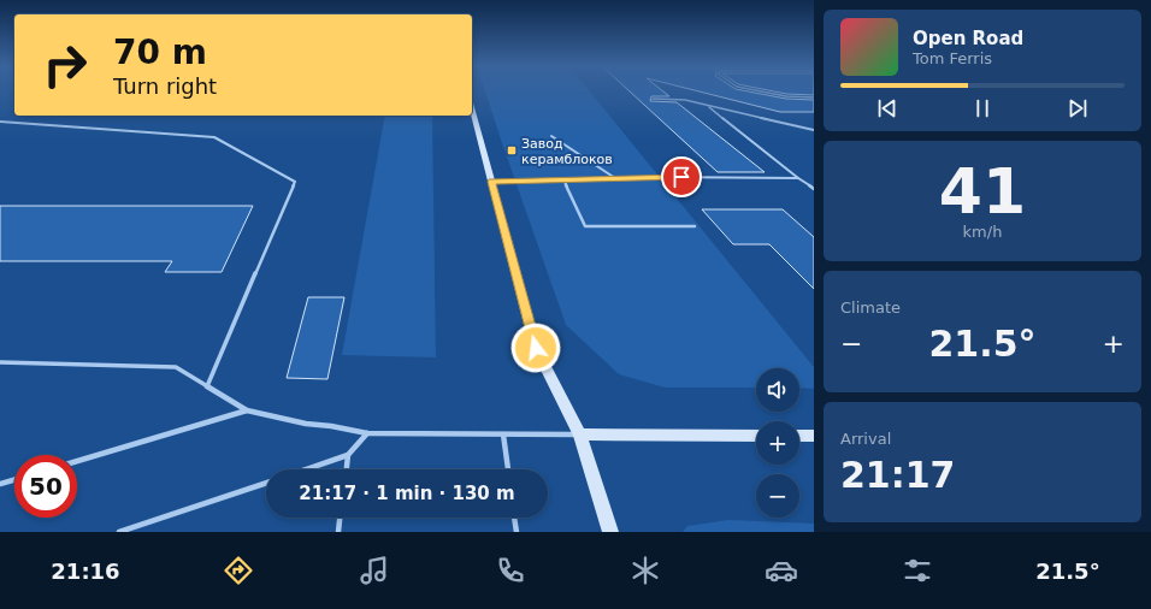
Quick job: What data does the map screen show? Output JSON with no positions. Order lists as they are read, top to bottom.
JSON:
{
  "places": {
    "transit": ["Завод керамблоков"]
  },
  "page": {
    "turn": ["70 m", "Turn right"],
    "song": ["Open Road", "Tom Ferris"],
    "tile": [
      ["41", "km/h"],
      "Climate",
      ["Arrival", "21:17"]
    ],
    "heat": ["−", "21.5°", "+"],
    "map_buttons": ["+", "−"],
    "limit": "50",
    "trip": "21:17 · 1 min · 130 m",
    "tabs": ["21:16", "21.5°"]
  }
}
